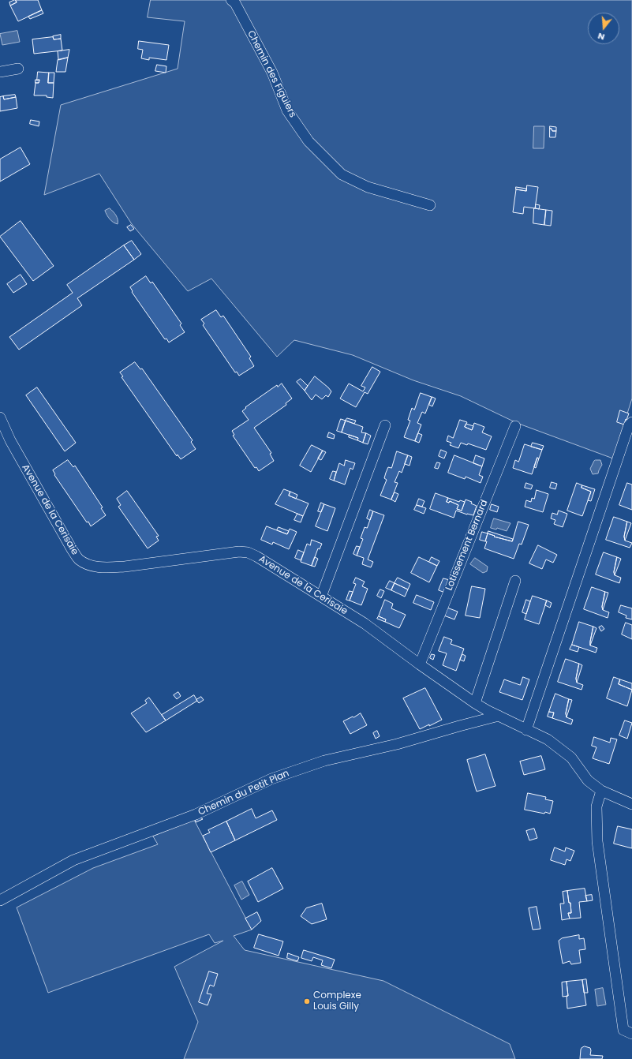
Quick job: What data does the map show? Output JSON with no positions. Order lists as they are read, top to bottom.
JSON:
{
  "streets": {
    "street": [
      "Chemin des Figuiers",
      "Avenue de la Cerisaie",
      "Lotissement Bernard",
      "Chemin du Petit Plan"
    ]
  },
  "crossings": [
    ["Avenue de la Cerisaie", "Lotissement Bernard"],
    ["Avenue de la Cerisaie", "Chemin du Petit Plan"]
  ],
  "places": ["Complexe Louis Gilly"],
  "north": "bottom"
}
